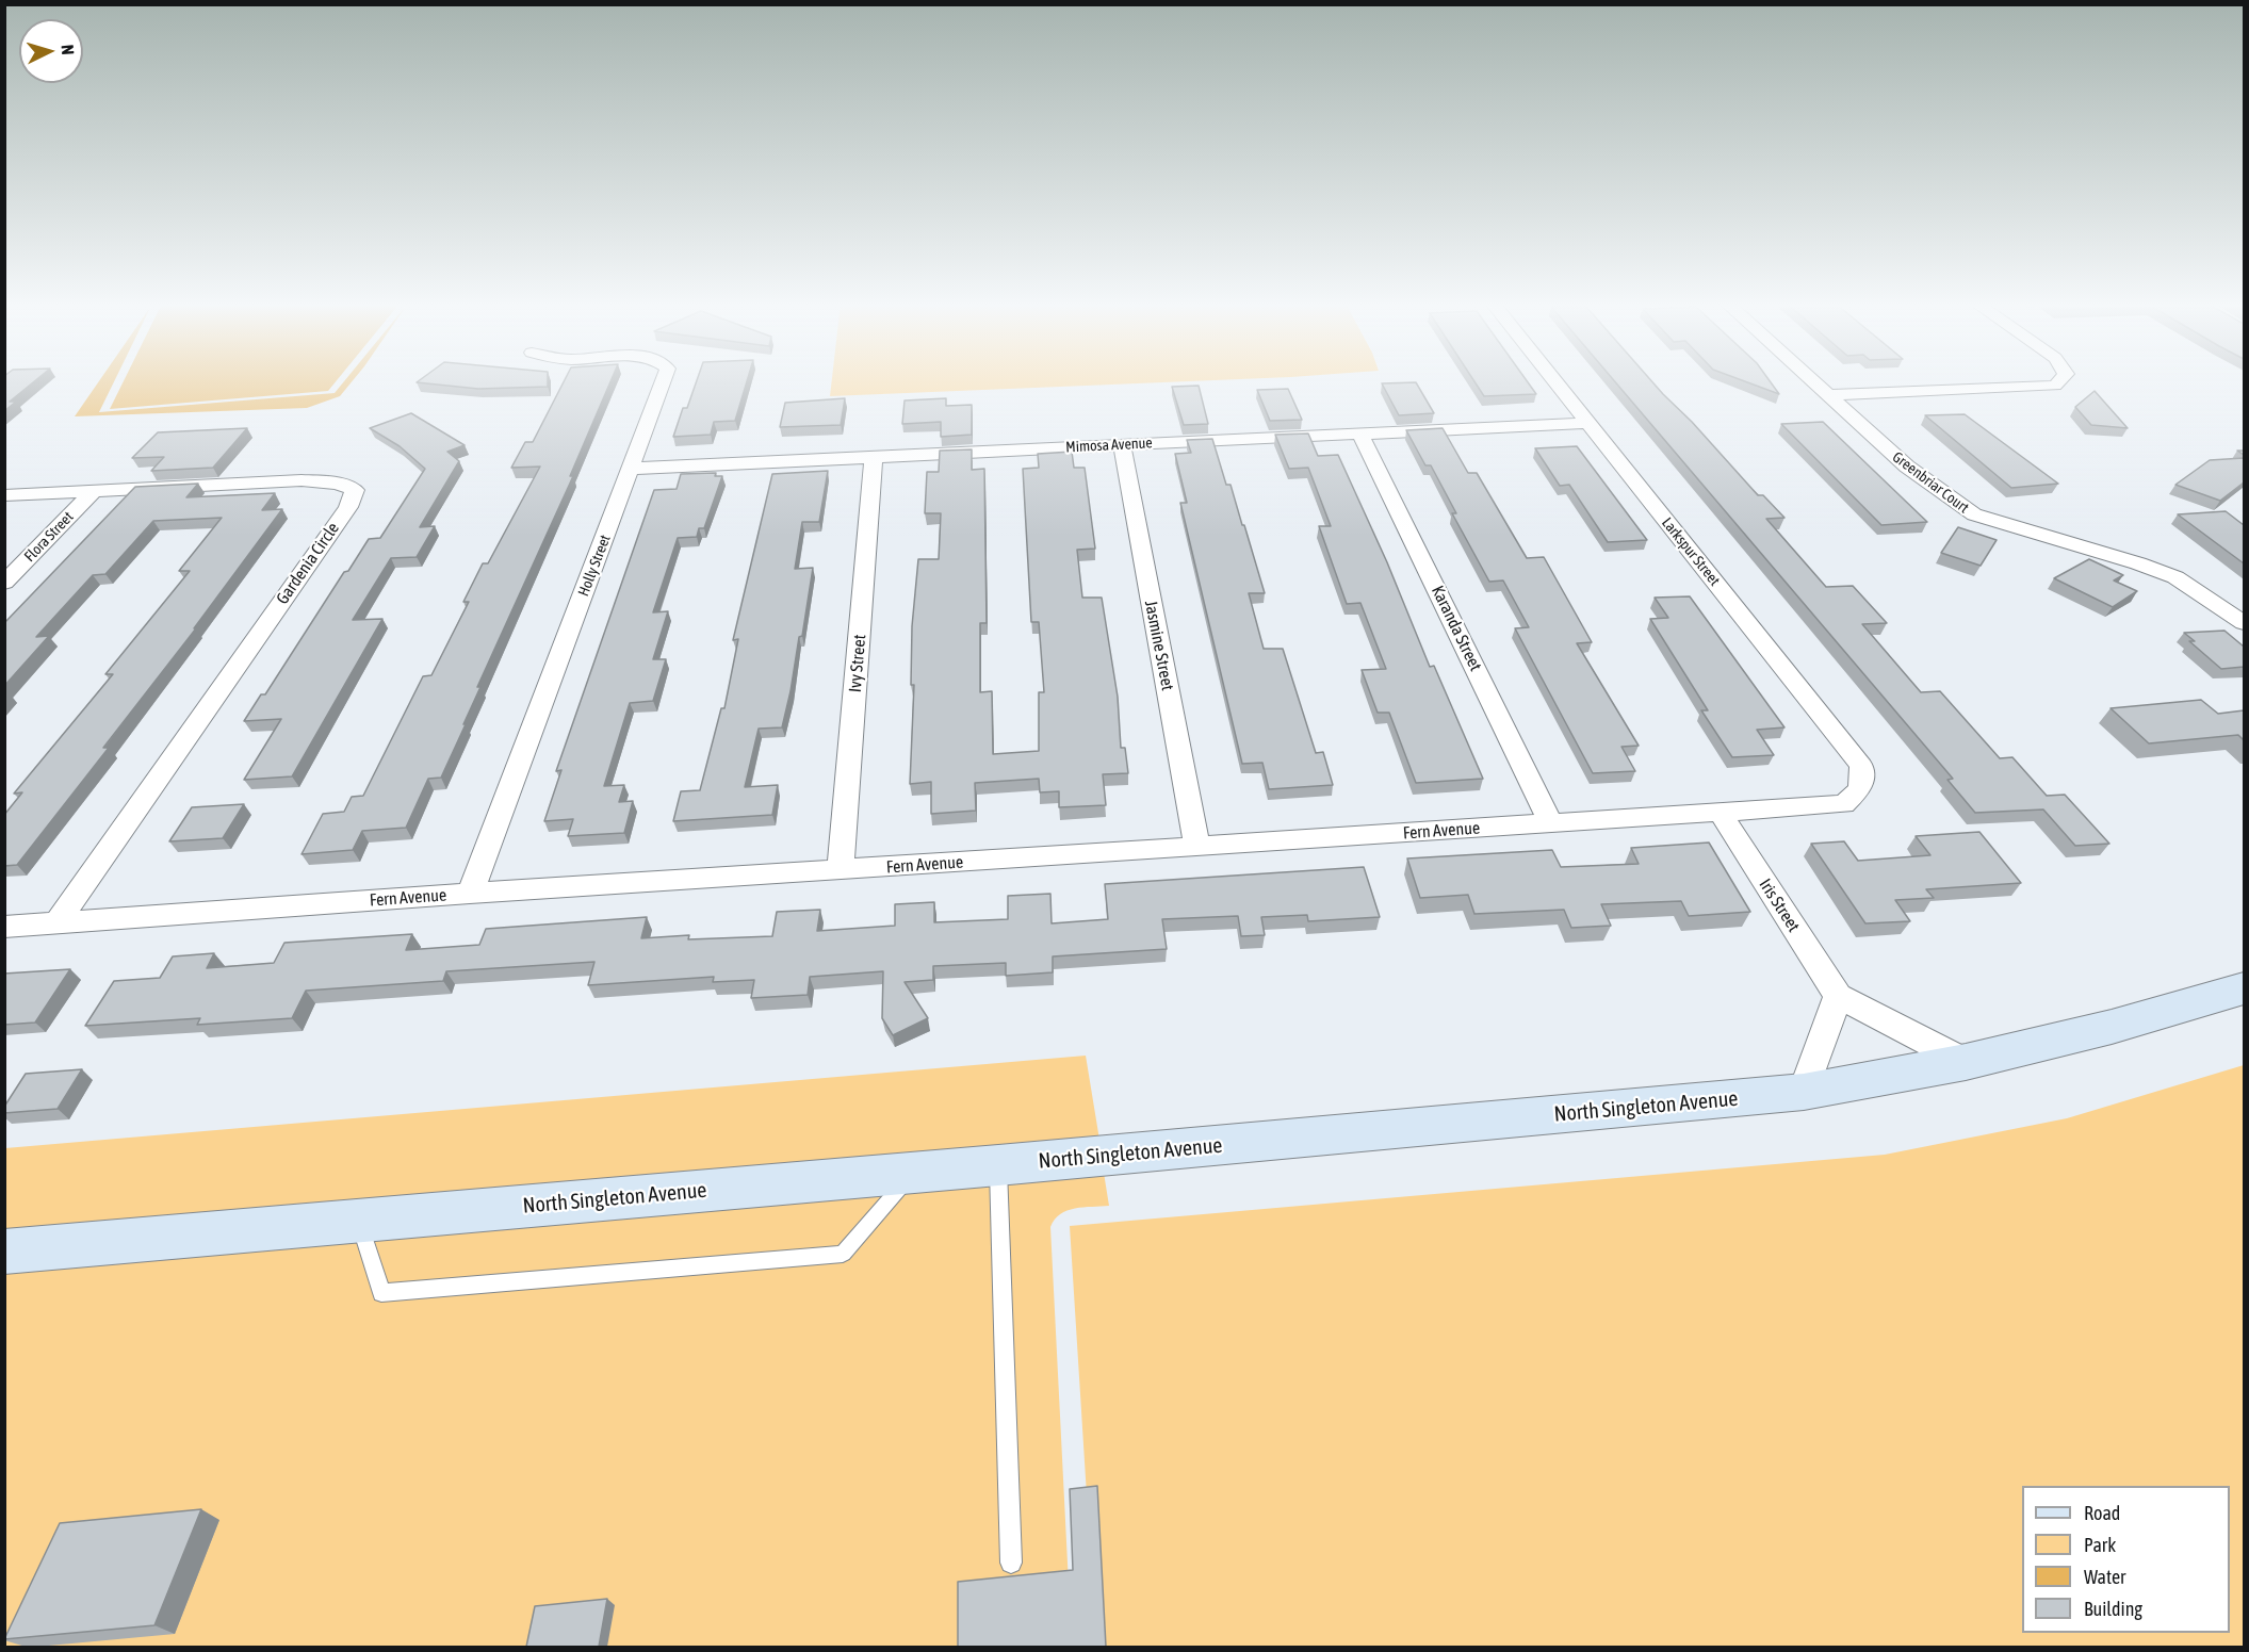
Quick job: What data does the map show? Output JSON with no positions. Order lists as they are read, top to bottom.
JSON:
{
  "streets": {
    "street": [
      "Mimosa Avenue",
      "Greenbriar Court",
      "Flora Street",
      "Larkspur Street",
      "Gardenia Circle",
      "Holly Street",
      "Karanda Street",
      "Jasmine Street",
      "Ivy Street",
      "Fern Avenue",
      "Iris Street",
      "North Singleton Avenue"
    ]
  },
  "crossings": [
    ["Mimosa Avenue", "Larkspur Street"],
    ["Mimosa Avenue", "Holly Street"],
    ["Mimosa Avenue", "Karanda Street"],
    ["Mimosa Avenue", "Jasmine Street"],
    ["Mimosa Avenue", "Ivy Street"],
    ["Flora Street", "Gardenia Circle"],
    ["Larkspur Street", "Fern Avenue"],
    ["Gardenia Circle", "Fern Avenue"],
    ["Holly Street", "Fern Avenue"],
    ["Karanda Street", "Fern Avenue"],
    ["Jasmine Street", "Fern Avenue"],
    ["Ivy Street", "Fern Avenue"],
    ["Fern Avenue", "Iris Street"],
    ["Iris Street", "North Singleton Avenue"]
  ],
  "legend": [
    "Road",
    "Park",
    "Water",
    "Building"
  ],
  "north": "right"
}
